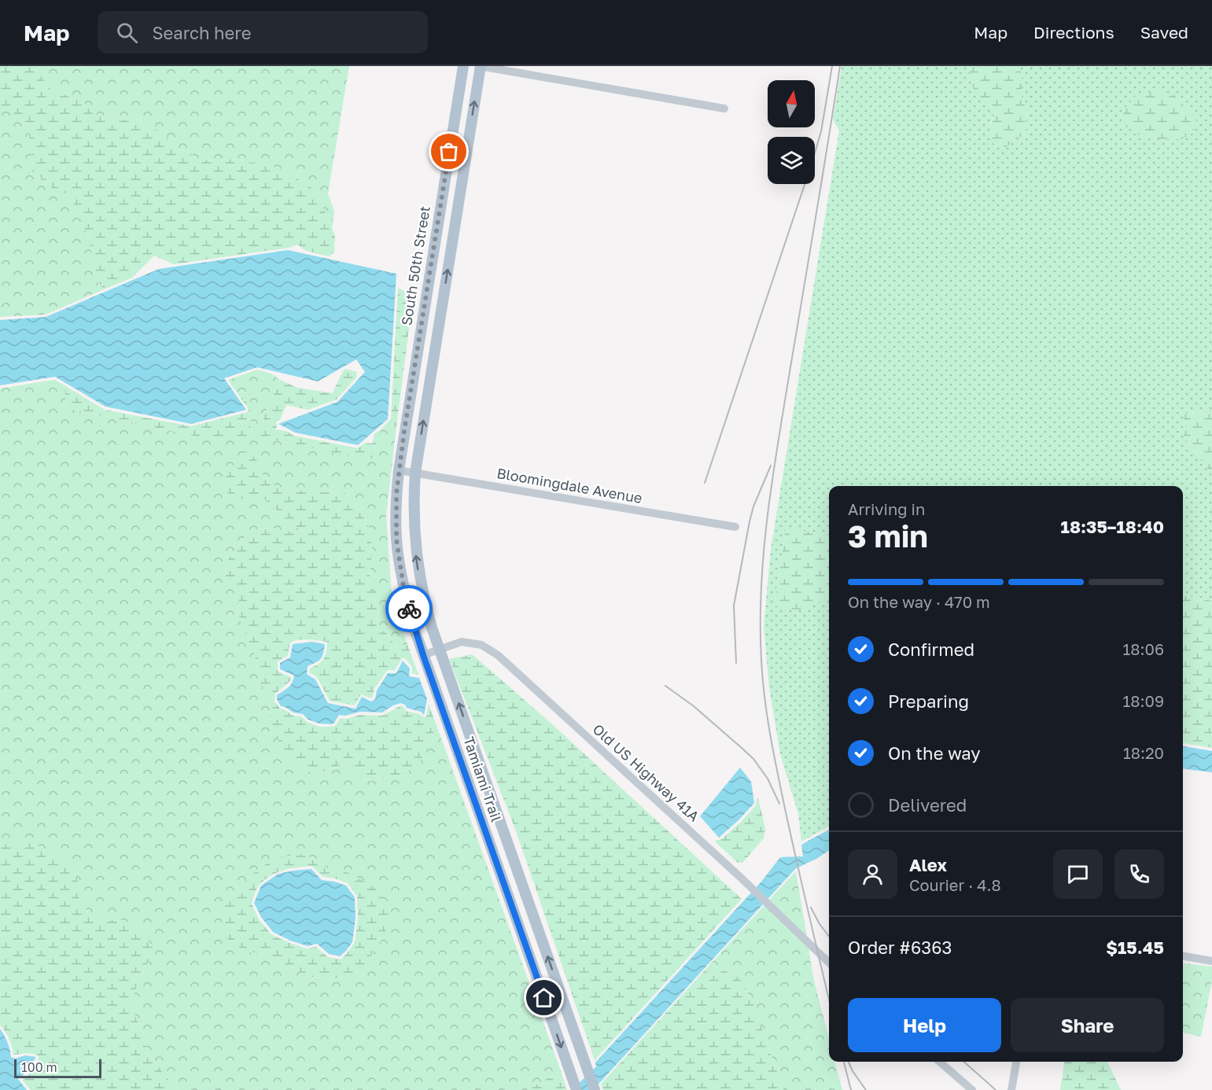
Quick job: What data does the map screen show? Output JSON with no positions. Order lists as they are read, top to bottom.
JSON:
{
  "streets": {
    "main road": ["South 50th Street", "Tamiami Trail"],
    "street": ["Bloomingdale Avenue", "Old US Highway 41A"]
  },
  "crossings": [
    ["South 50th Street", "Bloomingdale Avenue"],
    ["South 50th Street", "Tamiami Trail"],
    ["Bloomingdale Avenue", "Tamiami Trail"],
    ["Old US Highway 41A", "Tamiami Trail"]
  ],
  "scale_bar": "100 m",
  "north": "top",
  "page": {
    "header": "Map",
    "search": "Search here",
    "nav": ["Map", "Directions", "Saved"],
    "heading": ["3 min", "Arriving in", "18:35–18:40"],
    "panel": [
      "Alex",
      "Courier · 4.8",
      "Order #6363",
      "$15.45"
    ],
    "bar": "On the way · 470 m",
    "list": [
      ["Confirmed", "18:06"],
      ["Preparing", "18:09"],
      ["On the way", "18:20"],
      "Delivered"
    ],
    "buttons": ["Help", "Share"],
    "scale": "100 m"
  }
}
